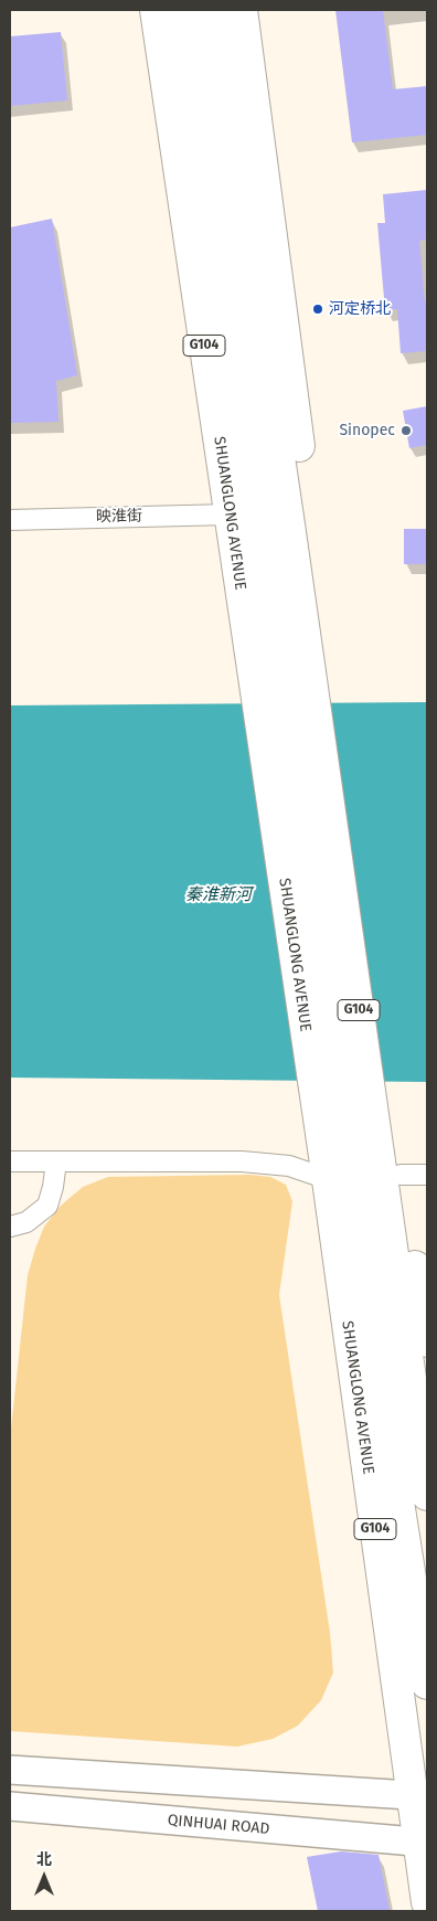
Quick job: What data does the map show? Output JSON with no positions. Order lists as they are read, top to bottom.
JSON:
{
  "streets": {
    "highway": ["G104", "SHUANGLONG AVENUE"],
    "main road": ["QINHUAI ROAD"],
    "street": ["映淮街"]
  },
  "crossings": [
    ["SHUANGLONG AVENUE", "映淮街"],
    ["SHUANGLONG AVENUE", "QINHUAI ROAD"]
  ],
  "water": ["秦淮新河"],
  "places": ["河定桥北", "Sinopec"],
  "north": "top"
}
